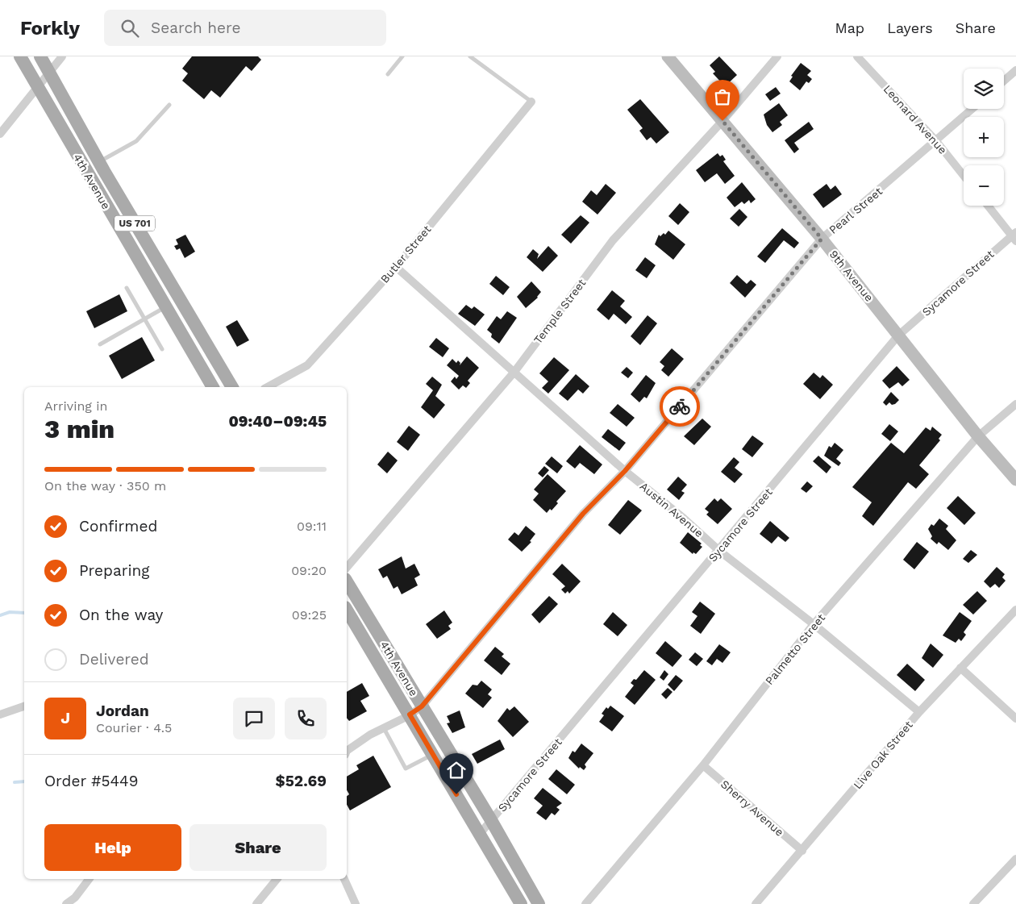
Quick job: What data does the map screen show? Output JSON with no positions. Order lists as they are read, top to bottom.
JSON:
{
  "streets": {
    "main road": ["4th Avenue", "US 701"],
    "street": [
      "Leonard Avenue",
      "Pearl Street",
      "Butler Street",
      "9th Avenue",
      "Sycamore Street",
      "Temple Street",
      "Austin Avenue",
      "Palmetto Street",
      "Live Oak Street",
      "Sherry Avenue"
    ]
  },
  "crossings": [
    ["Leonard Avenue", "Pearl Street"],
    ["4th Avenue", "Pearl Street"],
    ["4th Avenue", "Sycamore Street"],
    ["Pearl Street", "9th Avenue"],
    ["Pearl Street", "Austin Avenue"],
    ["Butler Street", "Austin Avenue"],
    ["9th Avenue", "Sycamore Street"],
    ["9th Avenue", "Temple Street"],
    ["9th Avenue", "Palmetto Street"],
    ["Sycamore Street", "Austin Avenue"],
    ["Temple Street", "Austin Avenue"],
    ["Austin Avenue", "Palmetto Street"],
    ["Austin Avenue", "Live Oak Street"],
    ["Palmetto Street", "Sherry Avenue"],
    ["Live Oak Street", "Sherry Avenue"]
  ],
  "page": {
    "header": "Forkly",
    "search": "Search here",
    "nav": ["Map", "Layers", "Share"],
    "map_buttons": ["+", "−"],
    "heading": ["3 min", "Arriving in", "09:40–09:45"],
    "panel": [
      "Jordan",
      "Courier · 4.5",
      "Order #5449",
      "$52.69"
    ],
    "bar": "On the way · 350 m",
    "list": [
      ["Confirmed", "09:11"],
      ["Preparing", "09:20"],
      ["On the way", "09:25"],
      "Delivered"
    ],
    "round": "J",
    "buttons": ["Help", "Share"]
  }
}
